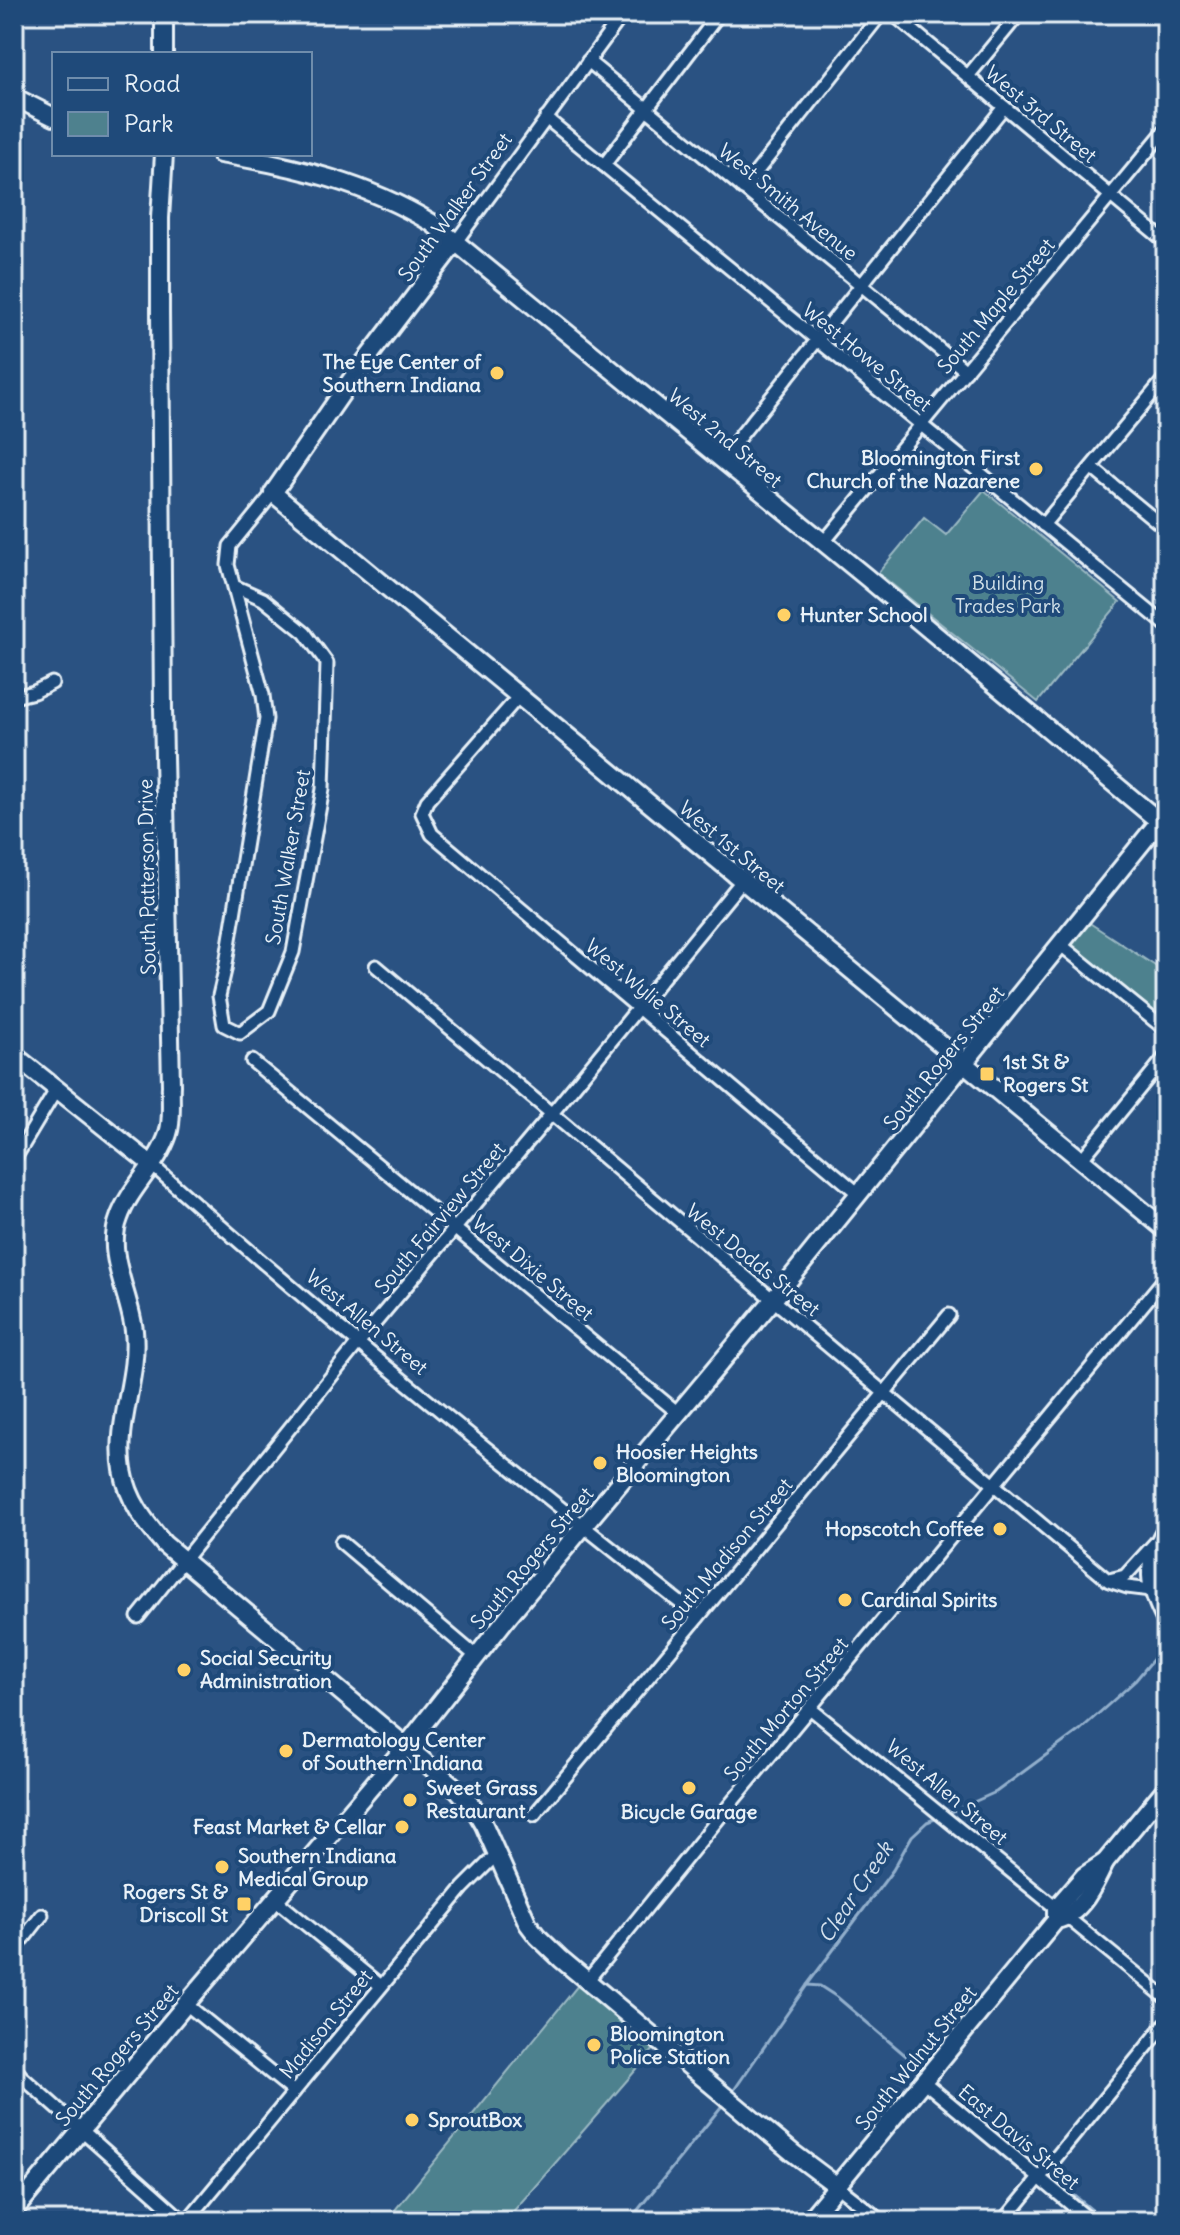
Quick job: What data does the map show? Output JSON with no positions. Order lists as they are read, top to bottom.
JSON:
{
  "streets": {
    "street": [
      "West 3rd Street",
      "West Smith Avenue",
      "South Walker Street",
      "South Maple Street",
      "West Howe Street",
      "West 2nd Street",
      "West 1st Street",
      "South Patterson Drive",
      "West Wylie Street",
      "South Rogers Street",
      "South Fairview Street",
      "West Dodds Street",
      "West Dixie Street",
      "West Allen Street",
      "South Madison Street",
      "South Morton Street",
      "Madison Street",
      "South Walnut Street",
      "East Davis Street"
    ]
  },
  "crossings": [
    ["West 3rd Street", "South Maple Street"],
    ["West Smith Avenue", "South Walker Street"],
    ["West Smith Avenue", "South Maple Street"],
    ["South Walker Street", "West Howe Street"],
    ["South Walker Street", "West 2nd Street"],
    ["South Walker Street", "West 1st Street"],
    ["South Maple Street", "West Howe Street"],
    ["South Maple Street", "West 2nd Street"],
    ["West 2nd Street", "South Rogers Street"],
    ["West 1st Street", "West Wylie Street"],
    ["West 1st Street", "South Rogers Street"],
    ["West 1st Street", "South Fairview Street"],
    ["South Patterson Drive", "South Rogers Street"],
    ["South Patterson Drive", "South Fairview Street"],
    ["South Patterson Drive", "West Allen Street"],
    ["South Patterson Drive", "South Morton Street"],
    ["South Patterson Drive", "Madison Street"],
    ["South Patterson Drive", "South Walnut Street"],
    ["West Wylie Street", "South Rogers Street"],
    ["West Wylie Street", "South Fairview Street"],
    ["South Rogers Street", "West Dodds Street"],
    ["South Rogers Street", "West Dixie Street"],
    ["South Rogers Street", "West Allen Street"],
    ["South Fairview Street", "West Dodds Street"],
    ["South Fairview Street", "West Dixie Street"],
    ["South Fairview Street", "West Allen Street"],
    ["West Dodds Street", "South Madison Street"],
    ["West Dodds Street", "South Morton Street"],
    ["West Allen Street", "South Madison Street"],
    ["West Allen Street", "South Morton Street"],
    ["West Allen Street", "South Walnut Street"],
    ["South Walnut Street", "East Davis Street"]
  ],
  "water": ["Clear Creek"],
  "parks": ["Building Trades Park"],
  "places": {
    "other": [
      "The Eye Center of Southern Indiana",
      "Bloomington First Church of the Nazarene",
      "Hunter School",
      "Hoosier Heights Bloomington",
      "Hopscotch Coffee",
      "Cardinal Spirits",
      "Social Security Administration",
      "Dermatology Center of Southern Indiana",
      "Bicycle Garage",
      "Sweet Grass Restaurant",
      "Feast Market & Cellar",
      "Southern Indiana Medical Group",
      "Bloomington Police Station",
      "SproutBox"
    ],
    "transit": ["1st St & Rogers St", "Rogers St & Driscoll St"]
  },
  "legend": ["Road", "Park"]
}
